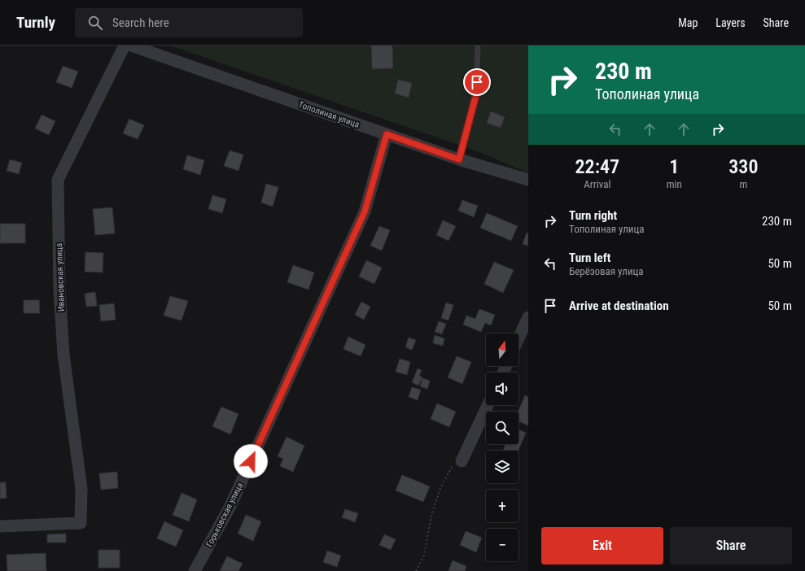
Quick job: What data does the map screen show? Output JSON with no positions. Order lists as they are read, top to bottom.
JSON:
{
  "streets": {
    "street": ["Тополиная улица", "Ивановская улица", "Горьковская улица"]
  },
  "crossings": [
    ["Тополиная улица", "Горьковская улица"]
  ],
  "north": "top",
  "page": {
    "header": "Turnly",
    "search": "Search here",
    "nav": ["Map", "Layers", "Share"],
    "turn": ["230 m", "Тополиная улица"],
    "eta": [
      "22:47",
      "Arrival",
      "1",
      "min",
      "330",
      "m"
    ],
    "list": [
      {
        "name": "Turn right",
        "note": "Тополиная улица",
        "value": "230 m"
      },
      {
        "name": "Turn left",
        "note": "Берёзовая улица",
        "value": "50 m"
      },
      {
        "name": "Arrive at destination",
        "value": "50 m"
      }
    ],
    "map_buttons": ["+", "−"],
    "buttons": ["Exit", "Share"]
  }
}
